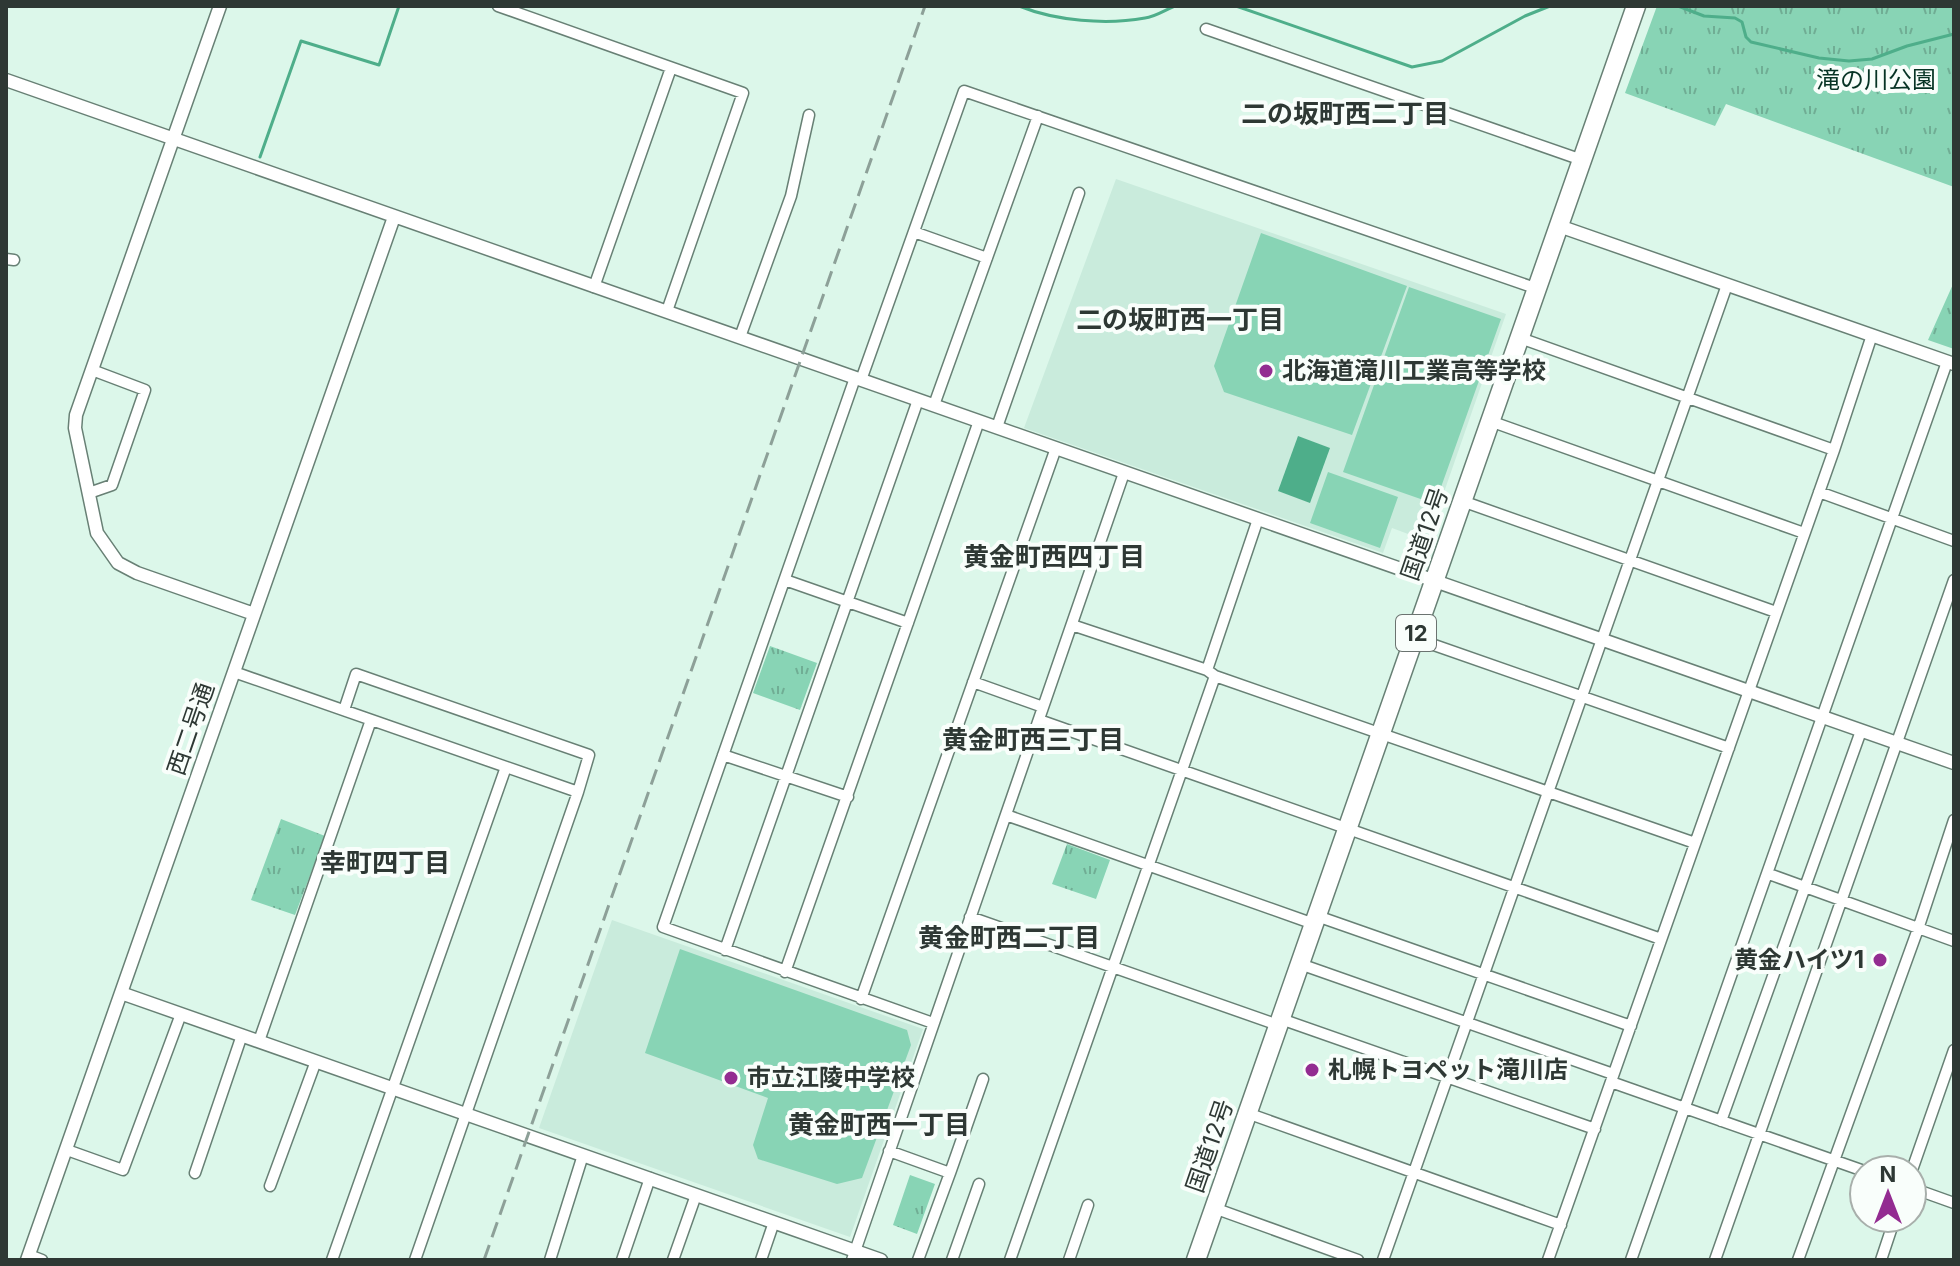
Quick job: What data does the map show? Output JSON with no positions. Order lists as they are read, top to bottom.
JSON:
{
  "streets": {
    "highway": ["国道12号", "12"],
    "street": ["西二号通"]
  },
  "districts": [
    "二の坂町西二丁目",
    "二の坂町西一丁目",
    "黄金町西四丁目",
    "黄金町西三丁目",
    "幸町四丁目",
    "黄金町西二丁目",
    "黄金町西一丁目"
  ],
  "parks": ["滝の川公園"],
  "places": [
    "北海道滝川工業高等学校",
    "黄金ハイツ1",
    "札幌トヨペット滝川店",
    "市立江陵中学校"
  ],
  "north": "top"
}
